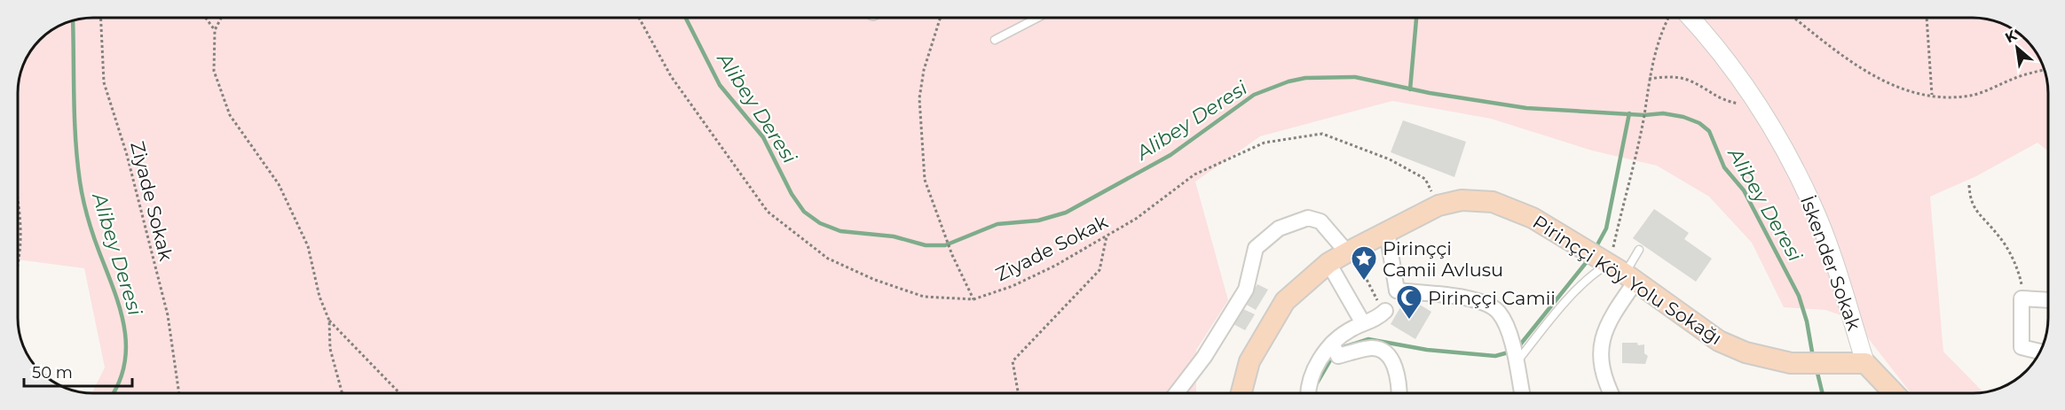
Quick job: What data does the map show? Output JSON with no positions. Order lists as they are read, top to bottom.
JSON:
{
  "streets": {
    "main road": ["Pirinççi Köy Yolu Sokağı"],
    "street": ["İskender Sokak"],
    "path": ["Ziyade Sokak"]
  },
  "crossings": [
    ["Ziyade Sokak", "Pirinççi Köy Yolu Sokağı"],
    ["İskender Sokak", "Pirinççi Köy Yolu Sokağı"]
  ],
  "water": ["Alibey Deresi"],
  "places": {
    "place": ["Pirinççi Camii Avlusu"],
    "mosque": ["Pirinççi Camii"]
  },
  "scale_bar": "50 m",
  "north": "top left"
}
